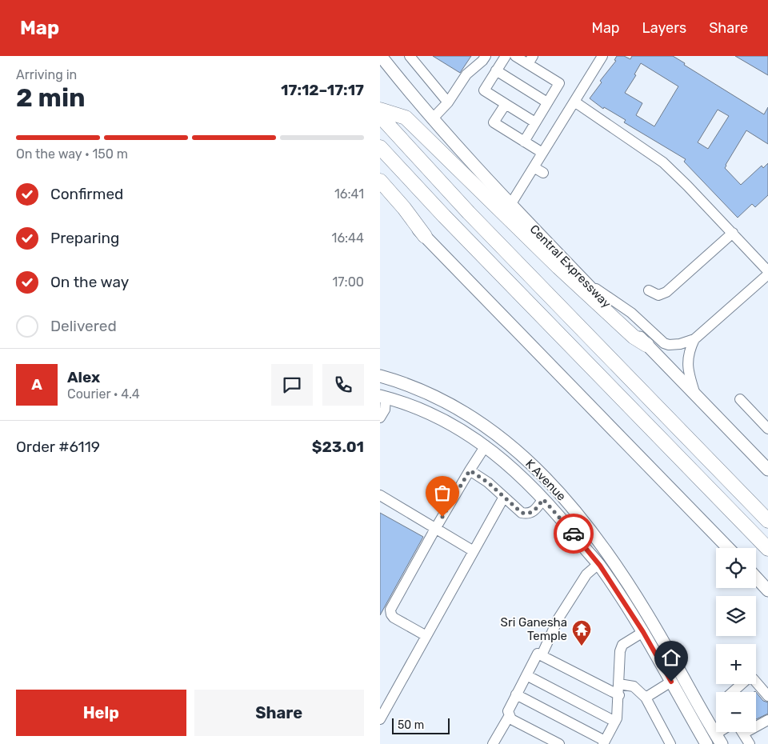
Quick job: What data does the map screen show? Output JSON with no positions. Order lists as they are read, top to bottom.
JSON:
{
  "streets": {
    "main road": ["Central Expressway", "K Avenue"]
  },
  "places": {
    "temple": ["Sri Ganesha Temple"]
  },
  "scale_bar": "50 m",
  "page": {
    "header": "Map",
    "nav": ["Map", "Layers", "Share"],
    "heading": ["2 min", "Arriving in", "17:12–17:17"],
    "panel": [
      "Alex",
      "Courier · 4.4",
      "Order #6119",
      "$23.01"
    ],
    "bar": "On the way · 150 m",
    "list": [
      ["Confirmed", "16:41"],
      ["Preparing", "16:44"],
      ["On the way", "17:00"],
      "Delivered"
    ],
    "round": "A",
    "map_buttons": ["+", "−"],
    "buttons": ["Help", "Share"],
    "scale": "50 m"
  }
}
